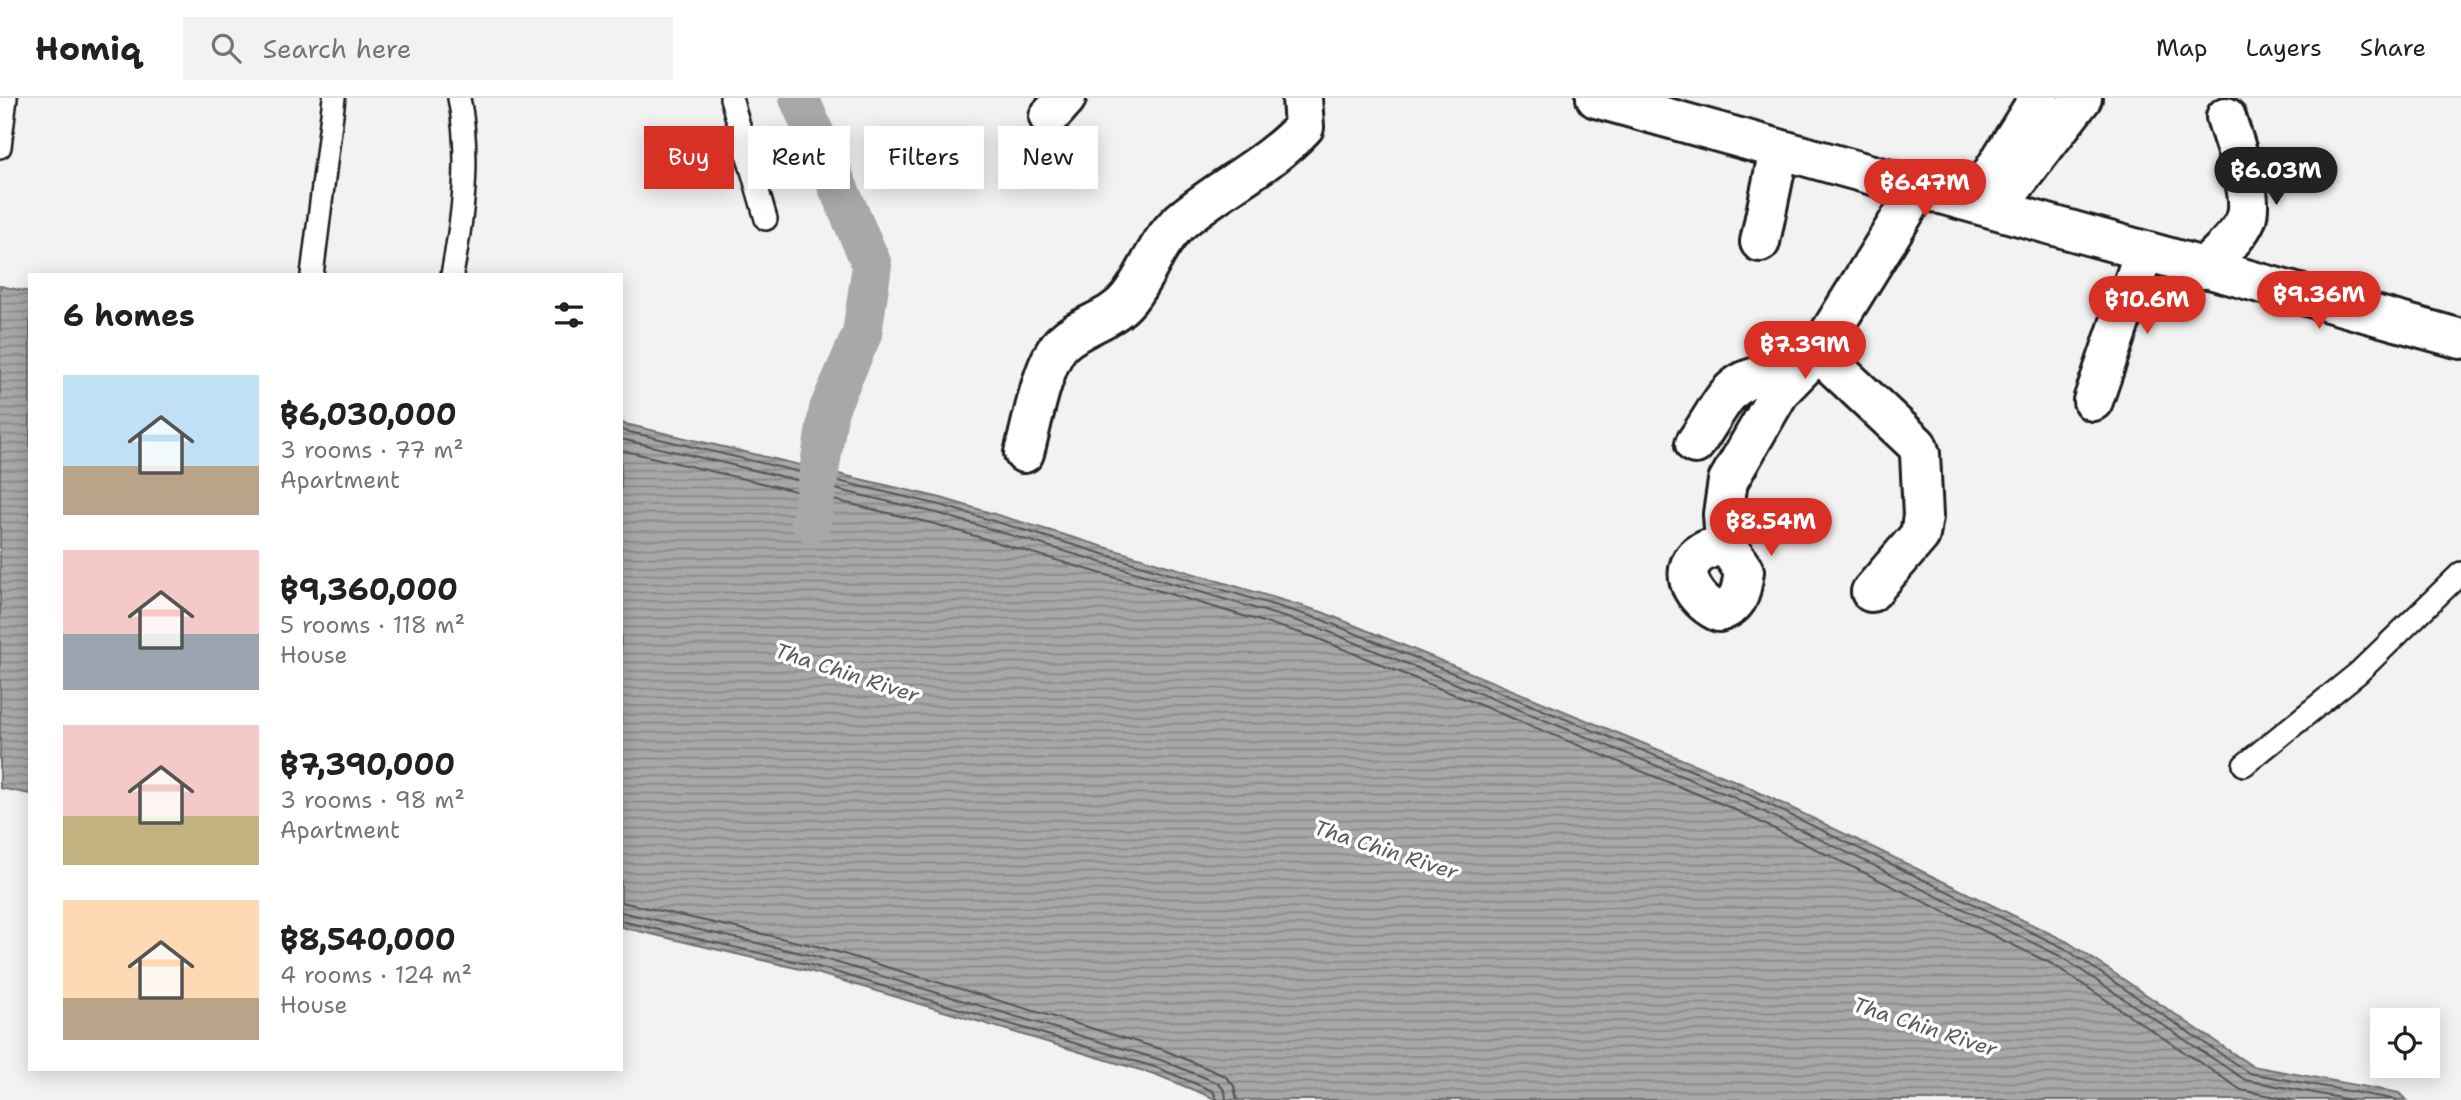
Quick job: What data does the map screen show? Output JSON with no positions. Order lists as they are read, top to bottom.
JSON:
{
  "water": ["Tha Chin River"],
  "page": {
    "header": "Homiq",
    "search": "Search here",
    "nav": ["Map", "Layers", "Share"],
    "chip": [
      "Buy",
      "Rent",
      "Filters",
      "New"
    ],
    "price": [
      "฿6.03M",
      "฿6.47M",
      "฿9.36M",
      "฿10.6M",
      "฿7.39M",
      "฿8.54M"
    ],
    "heading": "6 homes",
    "list": [
      {
        "name": "฿6,030,000",
        "note": "3 rooms · 77 m² · Apartment"
      },
      {
        "name": "฿9,360,000",
        "note": "5 rooms · 118 m² · House"
      },
      {
        "name": "฿7,390,000",
        "note": "3 rooms · 98 m² · Apartment"
      },
      {
        "name": "฿8,540,000",
        "note": "4 rooms · 124 m² · House"
      }
    ]
  }
}
